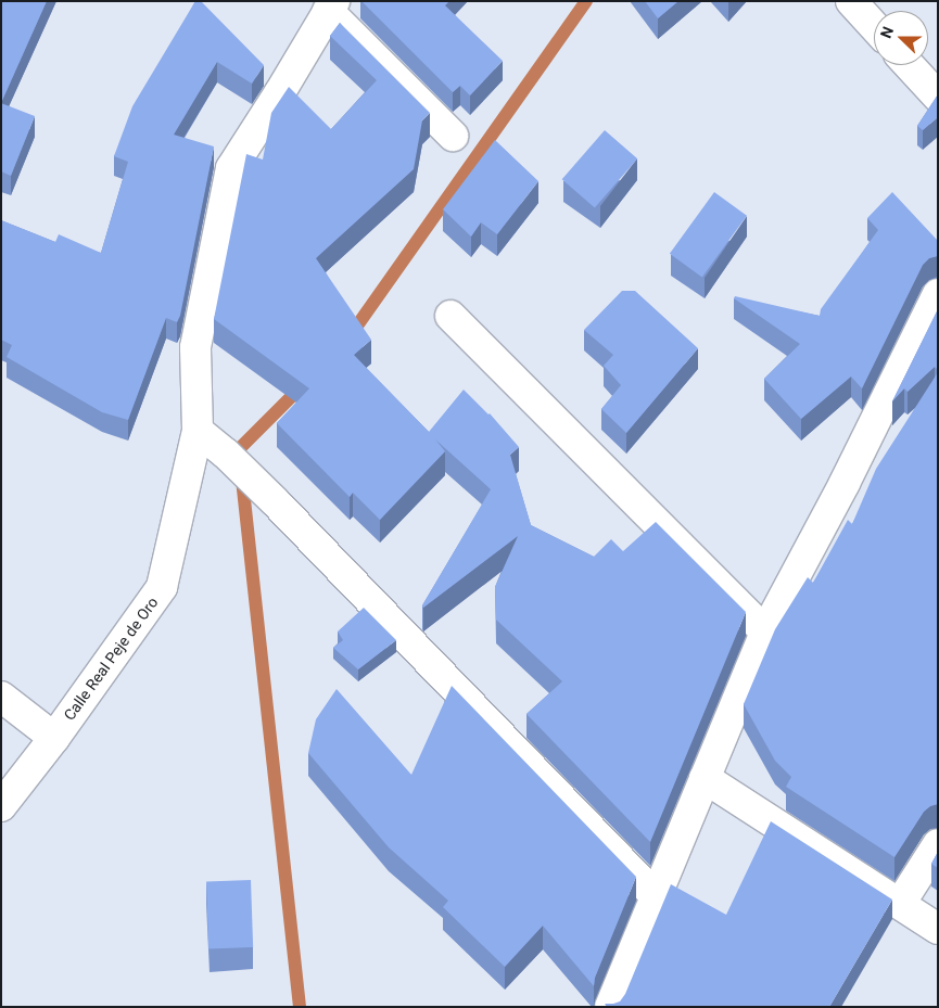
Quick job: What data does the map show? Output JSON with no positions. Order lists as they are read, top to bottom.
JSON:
{
  "streets": {
    "street": ["Calle Real Peje de Oro"]
  },
  "north": "left"
}
